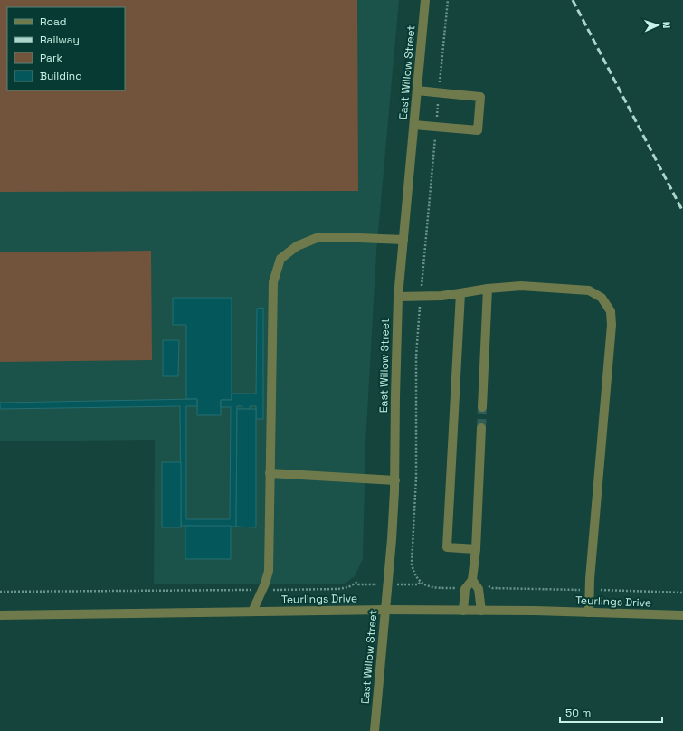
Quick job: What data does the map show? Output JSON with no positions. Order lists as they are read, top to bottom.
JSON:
{
  "streets": {
    "street": ["East Willow Street", "Teurlings Drive"]
  },
  "crossings": [
    ["East Willow Street", "Teurlings Drive"]
  ],
  "legend": [
    "Road",
    "Railway",
    "Park",
    "Building"
  ],
  "scale_bar": "50 m",
  "north": "right"
}
